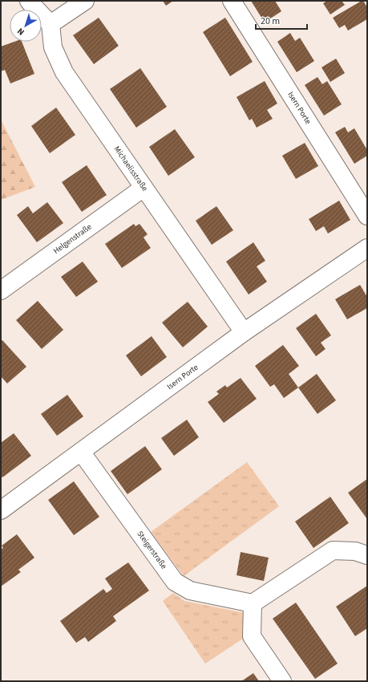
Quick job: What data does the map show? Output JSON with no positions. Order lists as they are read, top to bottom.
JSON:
{
  "streets": {
    "street": [
      "Isern Porte",
      "Michaelisstraße",
      "Helgenstraße",
      "Steigerstraße"
    ]
  },
  "crossings": [
    ["Isern Porte", "Michaelisstraße"],
    ["Isern Porte", "Steigerstraße"],
    ["Michaelisstraße", "Helgenstraße"]
  ],
  "scale_bar": "20 m",
  "north": "bottom left"
}
